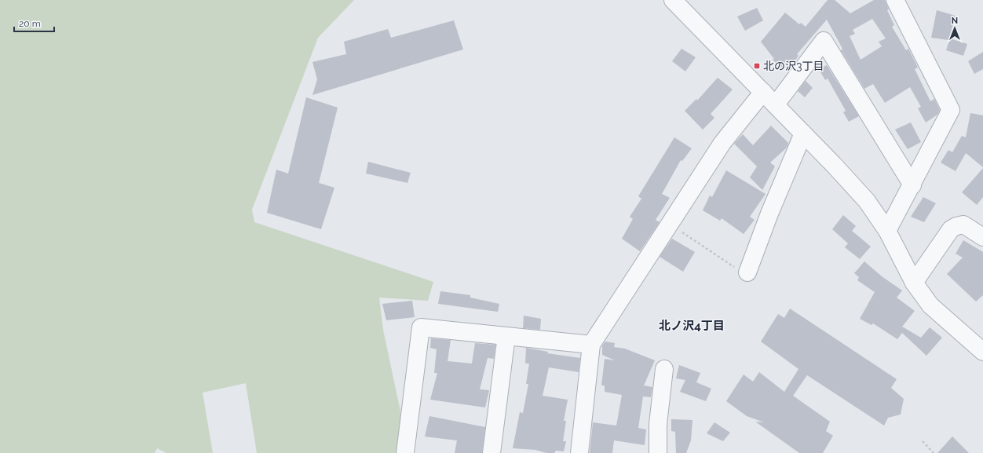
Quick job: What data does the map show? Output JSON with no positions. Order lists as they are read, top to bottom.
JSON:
{
  "districts": ["北ノ沢4丁目"],
  "places": {
    "transit": ["北の沢3丁目"]
  },
  "scale_bar": "20 m",
  "north": "top"
}
